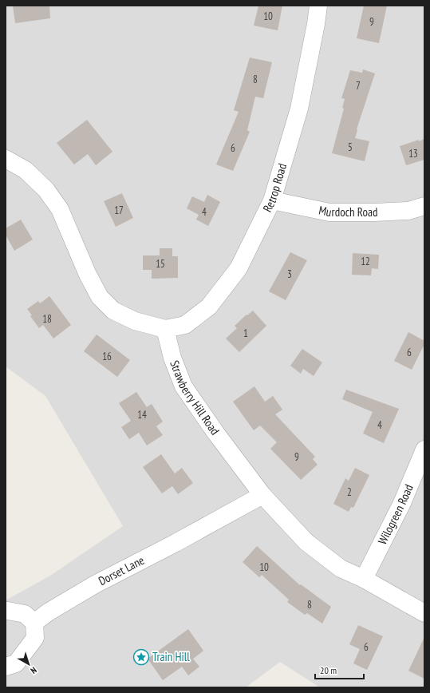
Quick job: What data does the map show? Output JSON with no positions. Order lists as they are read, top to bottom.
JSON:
{
  "streets": {
    "street": [
      "Retrop Road",
      "Murdoch Road",
      "Strawberry Hill Road",
      "Wilogreen Road",
      "Dorset Lane"
    ]
  },
  "crossings": [
    ["Retrop Road", "Murdoch Road"],
    ["Retrop Road", "Strawberry Hill Road"],
    ["Strawberry Hill Road", "Wilogreen Road"],
    ["Strawberry Hill Road", "Dorset Lane"]
  ],
  "places": {
    "place": ["Train Hill"]
  },
  "house_numbers": [
    "10",
    "9",
    "8",
    "7",
    "5",
    "6",
    "13",
    "17",
    "4",
    "12",
    "15",
    "3",
    "18",
    "1",
    "6",
    "16",
    "14",
    "4",
    "9",
    "2",
    "10",
    "8",
    "6"
  ],
  "scale_bar": "20 m",
  "north": "bottom right"
}
